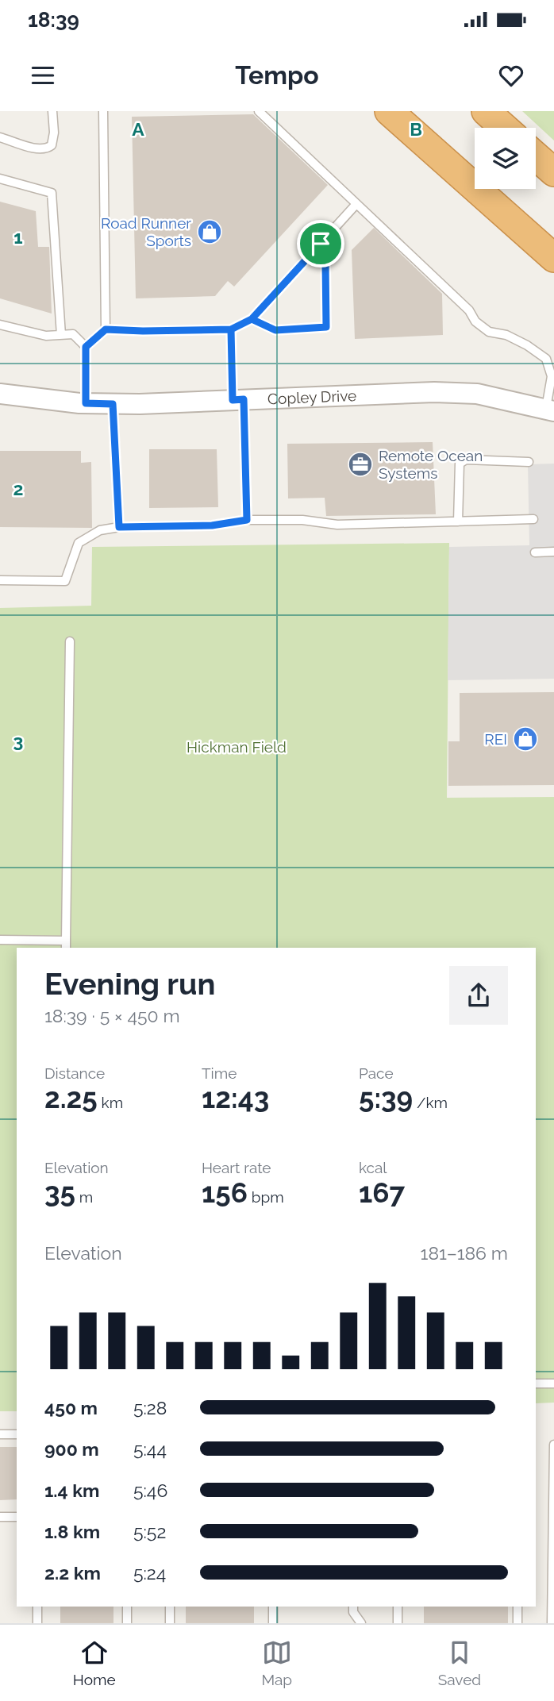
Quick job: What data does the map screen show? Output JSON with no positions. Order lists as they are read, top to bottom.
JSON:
{
  "streets": {
    "street": ["Copley Drive"]
  },
  "parks": ["Hickman Field"],
  "places": {
    "shop": ["Road Runner Sports", "REI"],
    "office": ["Remote Ocean Systems"]
  },
  "page": {
    "status": "18:39",
    "header": "Tempo",
    "heading": ["Evening run", "18:39 · 5 × 450 m"],
    "stats": [
      ["Distance", "2.25 km"],
      ["Time", "12:43"],
      ["Pace", "5:39 /km"],
      ["Elevation", "35 m"],
      ["Heart rate", "156 bpm"],
      ["kcal", "167"]
    ],
    "chart": ["Elevation", "181–186 m"],
    "list": [
      {
        "name": "450 m",
        "note": "5:28"
      },
      {
        "name": "900 m",
        "note": "5:44"
      },
      {
        "name": "1.4 km",
        "note": "5:46"
      },
      {
        "name": "1.8 km",
        "note": "5:52"
      },
      {
        "name": "2.2 km",
        "note": "5:24"
      }
    ],
    "tabs": ["Home", "Map", "Saved"]
  },
  "grid": {
    "columns": ["A", "B"],
    "rows": ["1", "2", "3"]
  }
}
